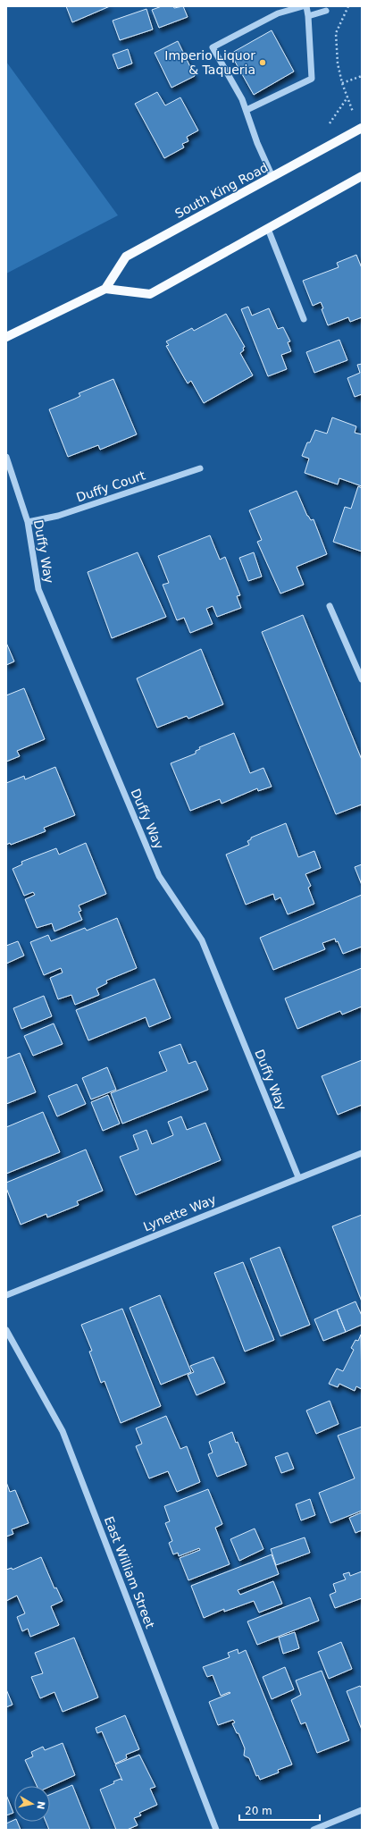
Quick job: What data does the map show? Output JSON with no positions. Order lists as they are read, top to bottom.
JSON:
{
  "streets": {
    "main road": ["South King Road"],
    "street": [
      "Duffy Court",
      "Duffy Way",
      "Lynette Way",
      "East William Street"
    ]
  },
  "crossings": [
    ["Duffy Court", "Duffy Way"],
    ["Duffy Way", "Lynette Way"]
  ],
  "places": ["Imperio Liquor & Taqueria"],
  "scale_bar": "20 m",
  "north": "right"
}
